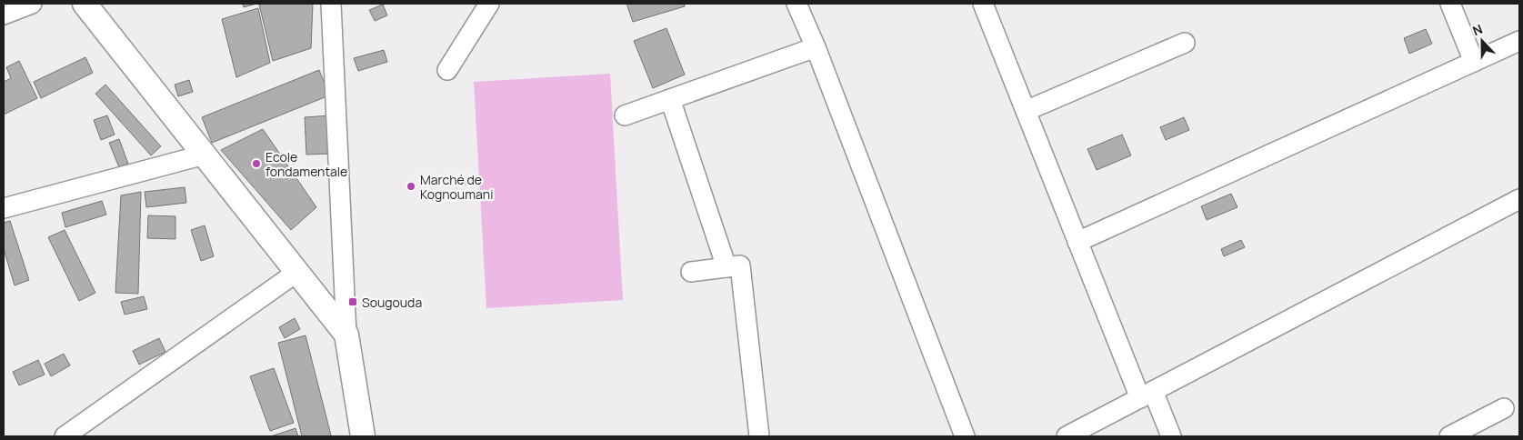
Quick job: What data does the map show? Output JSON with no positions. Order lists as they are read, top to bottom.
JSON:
{
  "places": {
    "other": ["Ecole fondamentale", "Marché de Kognoumani"],
    "transit": ["Sougouda"]
  },
  "north": "top"
}
